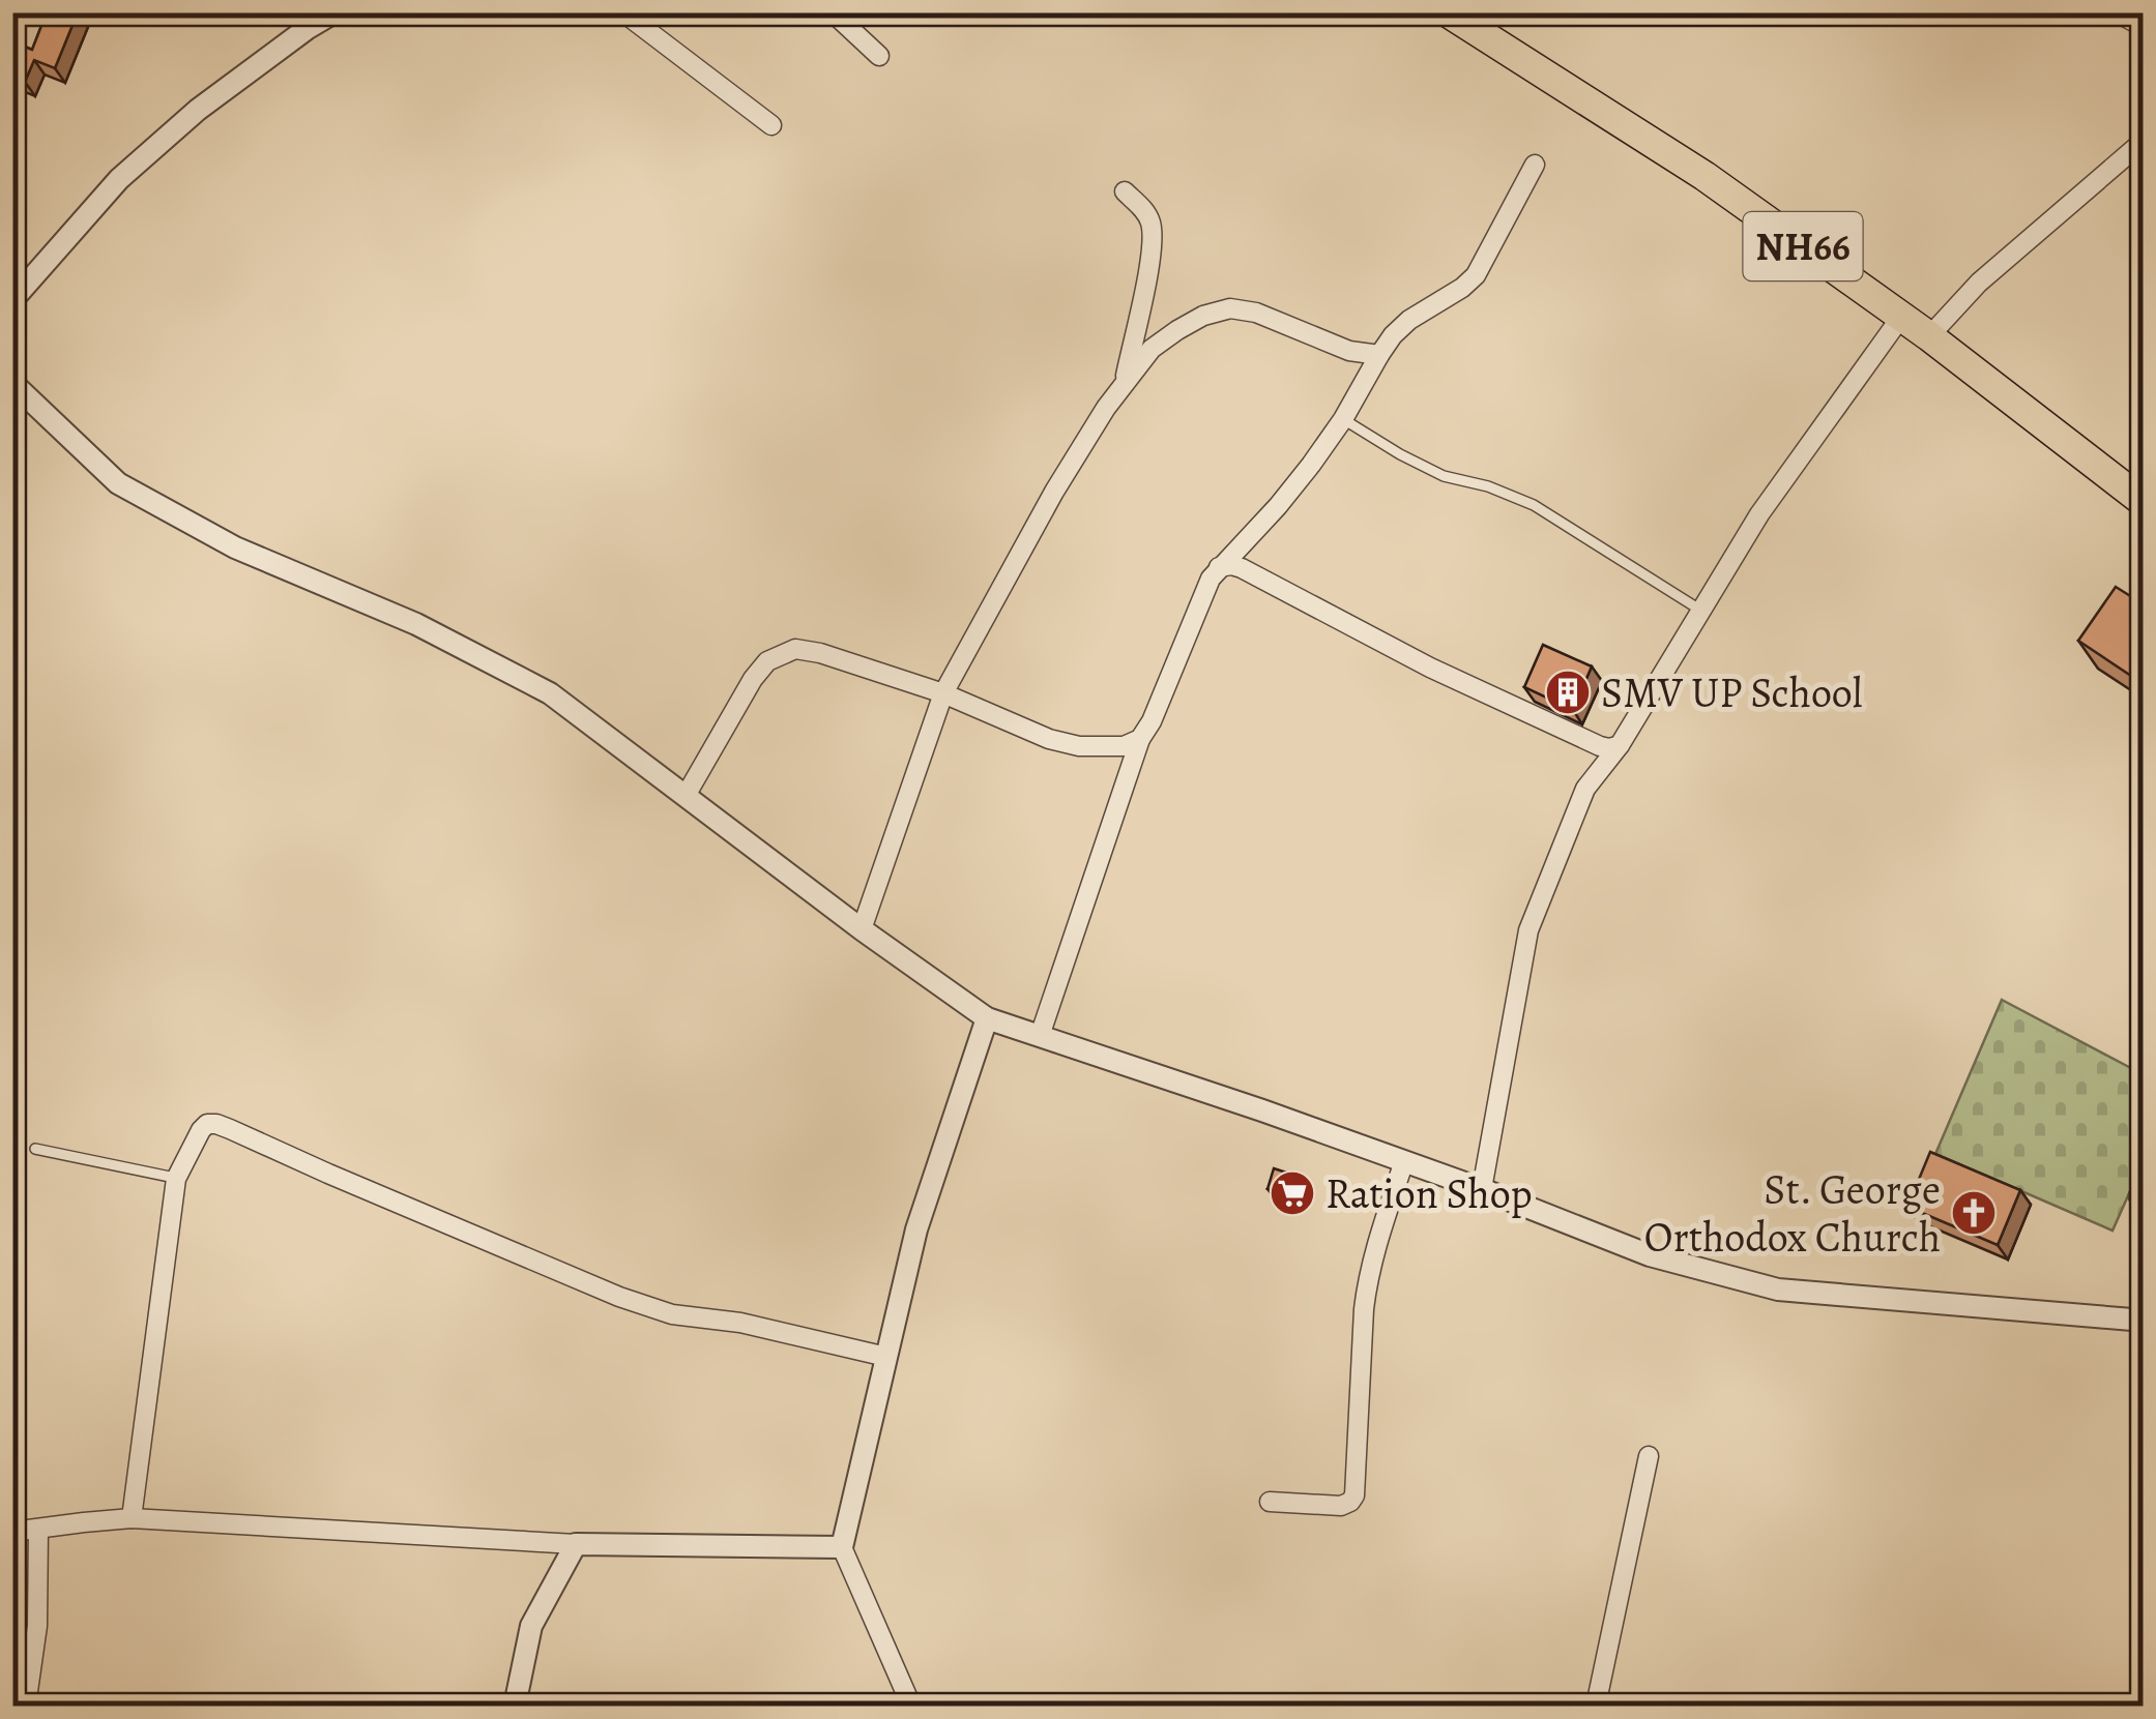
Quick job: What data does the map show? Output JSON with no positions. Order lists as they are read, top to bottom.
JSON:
{
  "streets": {
    "highway": ["NH66"]
  },
  "places": {
    "building": ["SMV UP School"],
    "supermarket": ["Ration Shop"],
    "church": ["St. George Orthodox Church"]
  }
}
